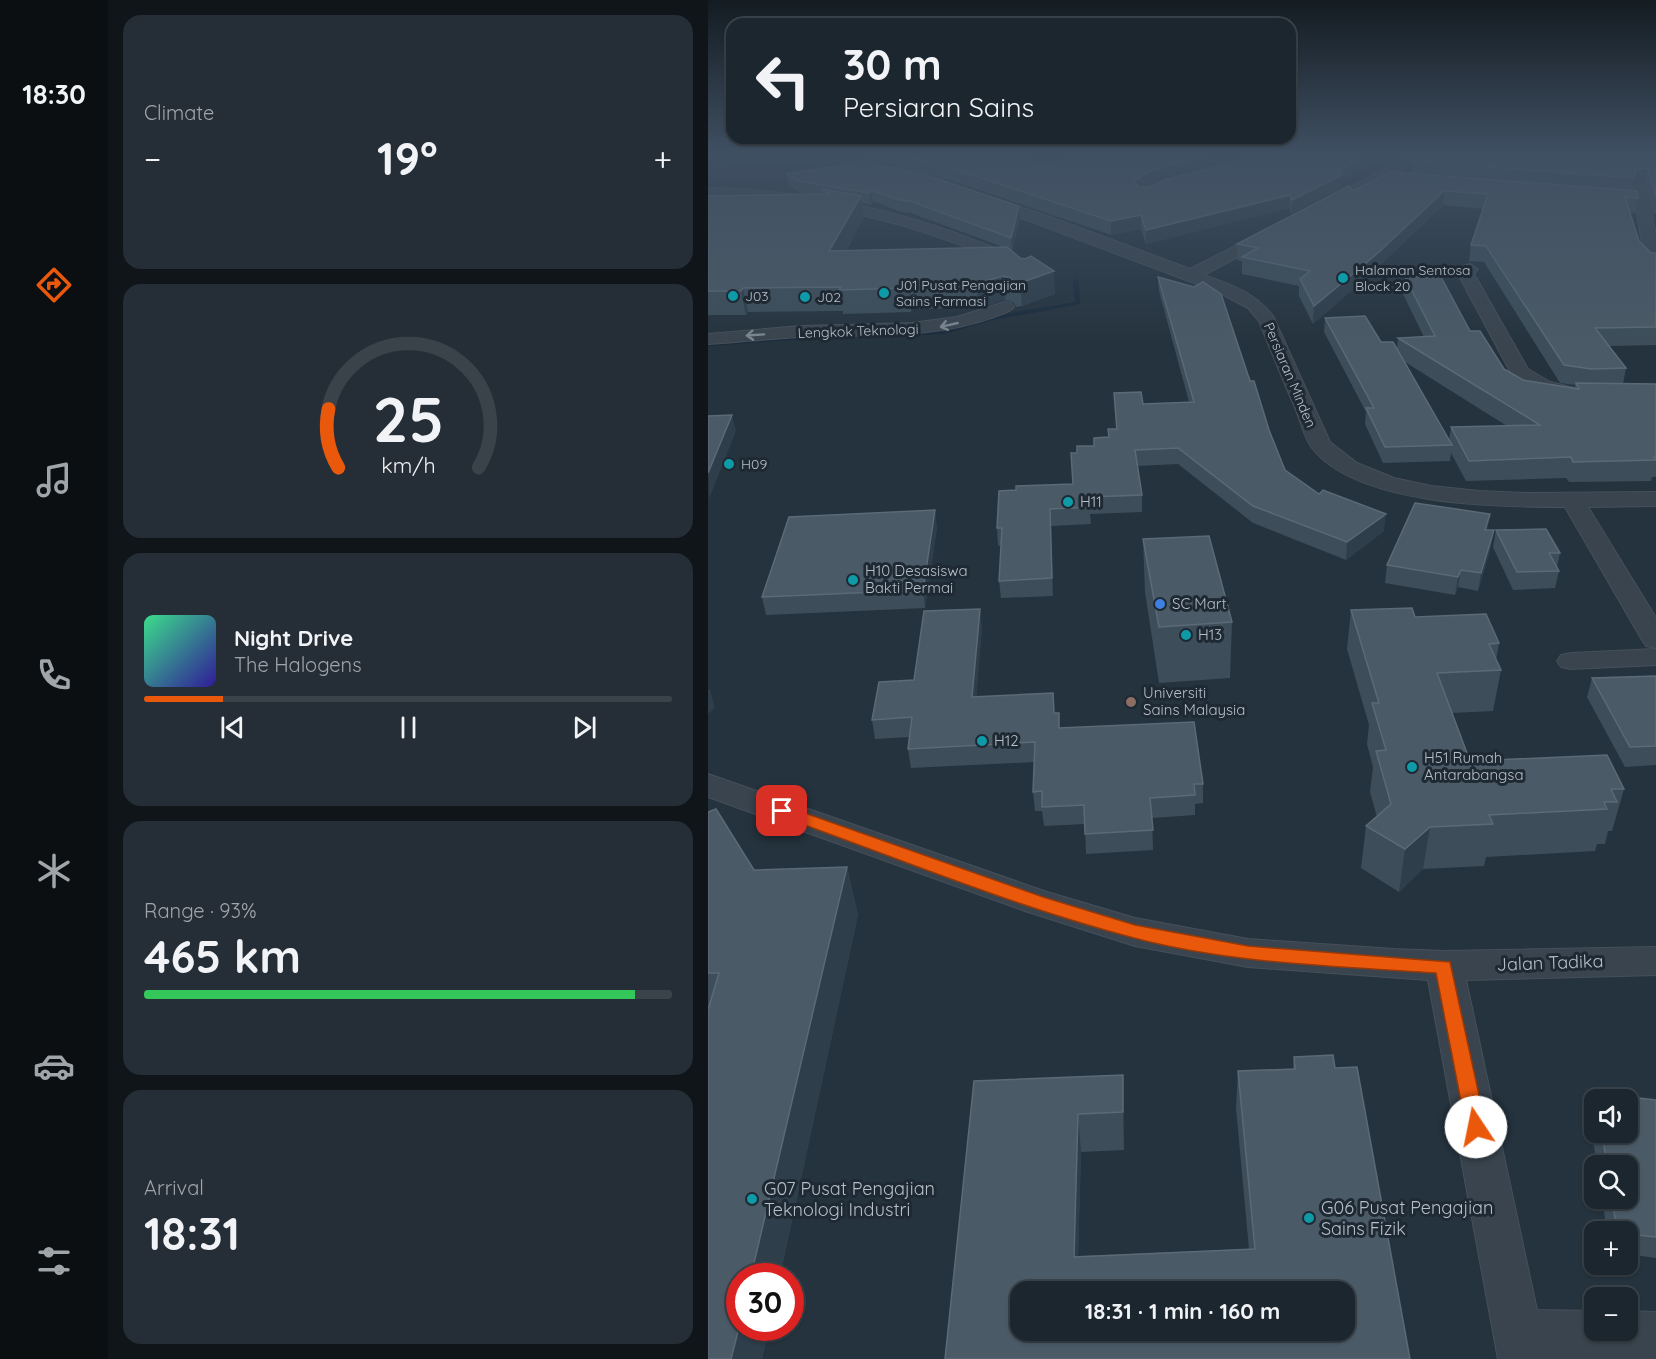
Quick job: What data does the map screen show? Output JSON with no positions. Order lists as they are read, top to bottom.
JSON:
{
  "streets": {
    "street": ["Lengkok Teknologi", "Persiaran Minden", "Jalan Tadika"]
  },
  "one_way": ["Lengkok Teknologi"],
  "places": [
    "Halaman Sentosa Block 20",
    "J01 Pusat Pengajian Sains Farmasi",
    "J03",
    "J02",
    "H09",
    "H11",
    "H10 Desasiswa Bakti Permai",
    "SC Mart",
    "H13",
    "Universiti Sains Malaysia",
    "H12",
    "H51 Rumah Antarabangsa",
    "G07 Pusat Pengajian Teknologi Industri",
    "G06 Pusat Pengajian Sains Fizik"
  ],
  "page": {
    "tabs": "18:30",
    "tile": [
      "Climate",
      ["Range · 93%", "465 km"],
      ["Arrival", "18:31"]
    ],
    "turn": ["30 m", "Persiaran Sains"],
    "heat": ["−", "19°", "+"],
    "song": ["Night Drive", "The Halogens"],
    "map_buttons": ["+", "−"],
    "limit": "30",
    "trip": "18:31 · 1 min · 160 m",
    "gauge": ["25", "km/h"]
  }
}
